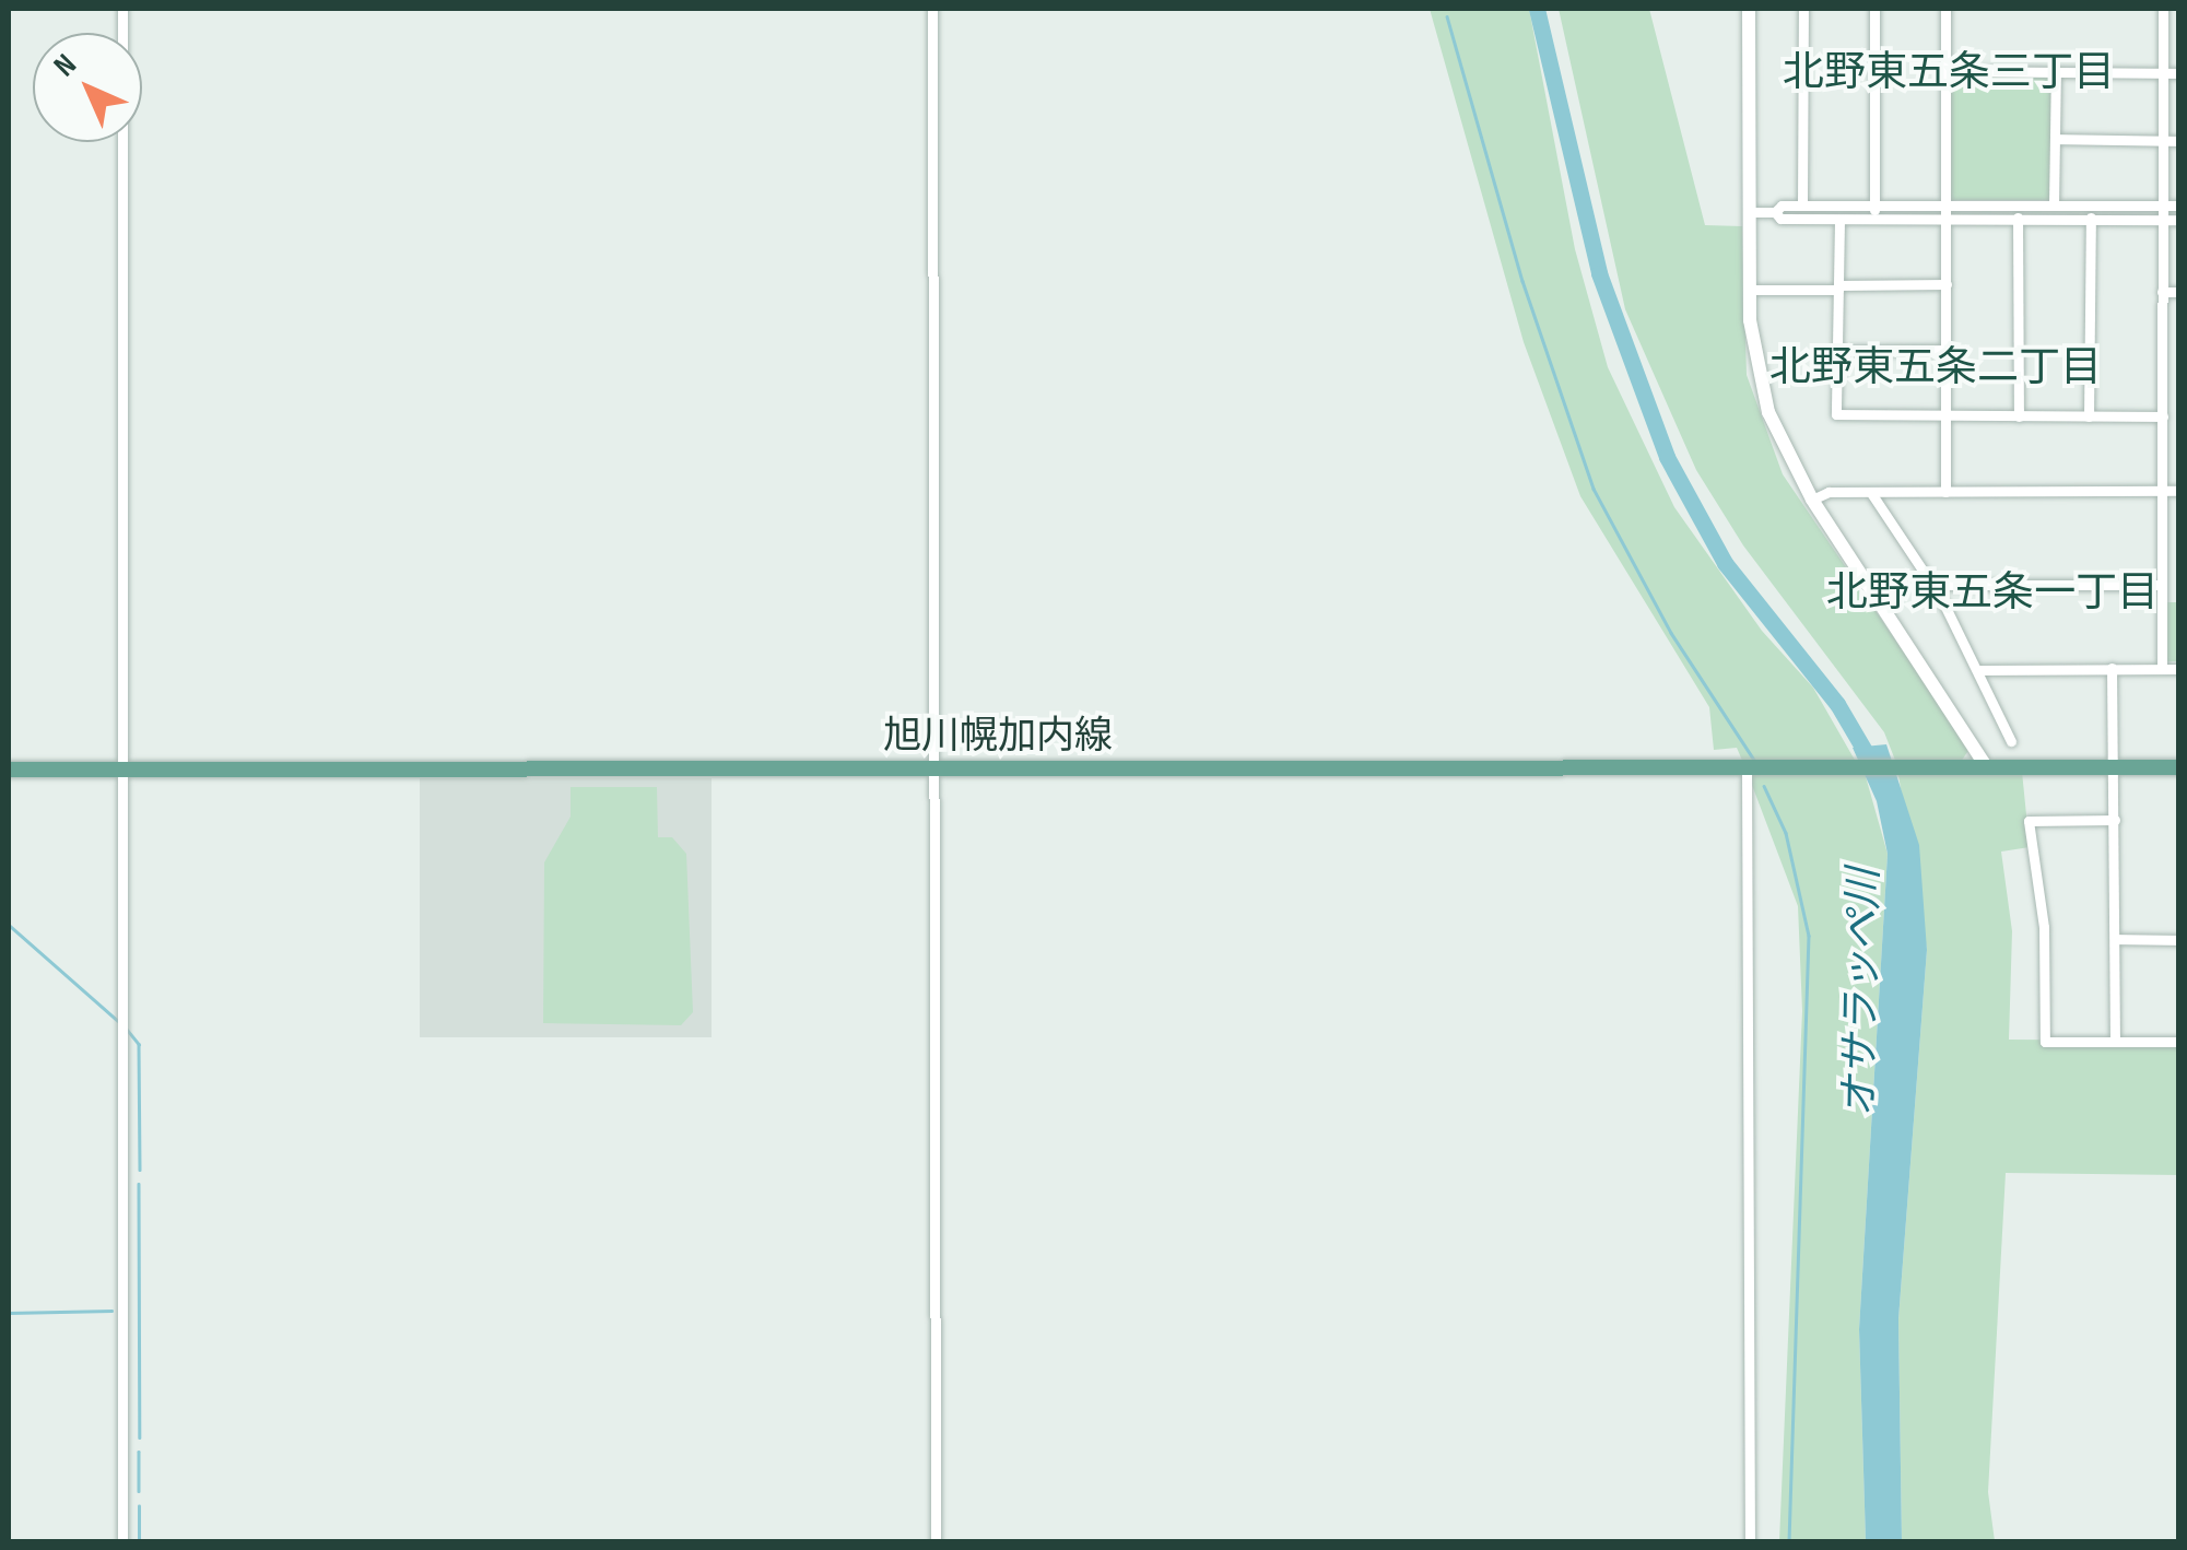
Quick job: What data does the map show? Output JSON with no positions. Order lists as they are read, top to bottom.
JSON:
{
  "streets": {
    "main road": ["旭川幌加内線"]
  },
  "districts": ["北野東五条三丁目", "北野東五条二丁目", "北野東五条一丁目"],
  "water": ["オサラッペ川"],
  "north": "top left"
}
